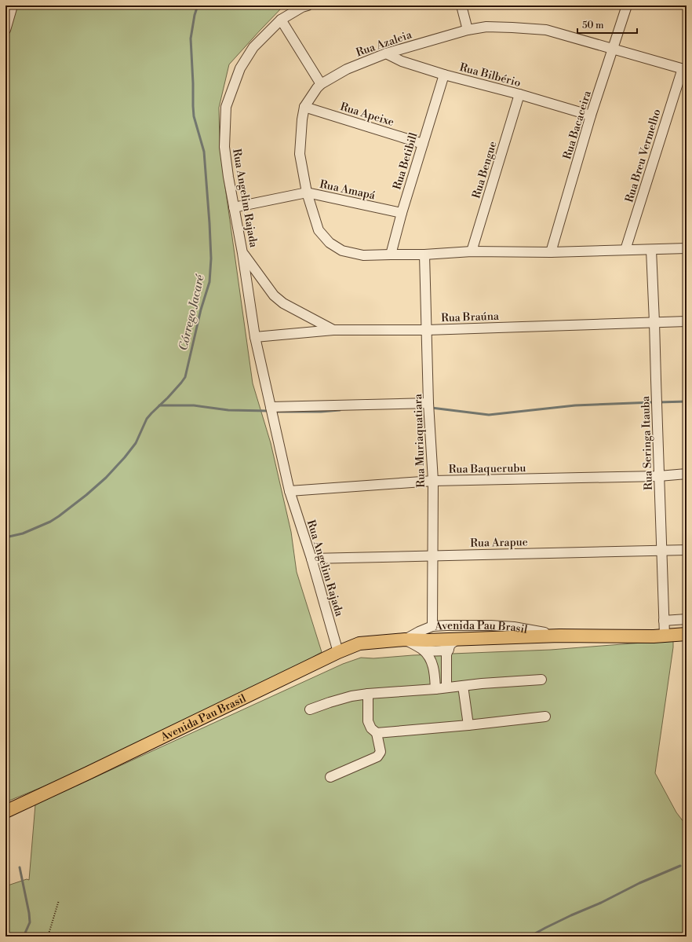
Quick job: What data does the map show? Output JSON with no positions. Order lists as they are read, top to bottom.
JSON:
{
  "streets": {
    "main road": ["Avenida Pau Brasil"],
    "street": [
      "Rua Azaleia",
      "Rua Bilbério",
      "Rua Apeixe",
      "Rua Bacaceira",
      "Rua Breu Vermelho",
      "Rua Betibill",
      "Rua Bengue",
      "Rua Amapá",
      "Rua Angelim Rajada",
      "Rua Braúna",
      "Rua Muriaquatiara",
      "Rua Seringa Itauba",
      "Rua Baquerubu",
      "Rua Arapue"
    ]
  },
  "crossings": [
    ["Rua Azaleia", "Rua Bilbério"],
    ["Rua Azaleia", "Rua Apeixe"],
    ["Rua Azaleia", "Rua Bacaceira"],
    ["Rua Azaleia", "Rua Breu Vermelho"],
    ["Rua Azaleia", "Rua Betibill"],
    ["Rua Azaleia", "Rua Bengue"],
    ["Rua Azaleia", "Rua Amapá"],
    ["Rua Azaleia", "Rua Muriaquatiara"],
    ["Rua Azaleia", "Rua Seringa Itauba"],
    ["Rua Bilbério", "Rua Bacaceira"],
    ["Rua Bilbério", "Rua Betibill"],
    ["Rua Bilbério", "Rua Bengue"],
    ["Rua Apeixe", "Rua Betibill"],
    ["Rua Betibill", "Rua Amapá"],
    ["Rua Angelim Rajada", "Rua Braúna"],
    ["Rua Angelim Rajada", "Rua Baquerubu"],
    ["Rua Angelim Rajada", "Rua Arapue"],
    ["Rua Angelim Rajada", "Avenida Pau Brasil"],
    ["Rua Braúna", "Rua Muriaquatiara"],
    ["Rua Braúna", "Rua Seringa Itauba"],
    ["Rua Muriaquatiara", "Rua Baquerubu"],
    ["Rua Muriaquatiara", "Rua Arapue"],
    ["Rua Muriaquatiara", "Avenida Pau Brasil"],
    ["Rua Seringa Itauba", "Rua Baquerubu"],
    ["Rua Seringa Itauba", "Rua Arapue"],
    ["Rua Seringa Itauba", "Avenida Pau Brasil"]
  ],
  "water": ["Córrego Jacaré"],
  "scale_bar": "50 m"
}
